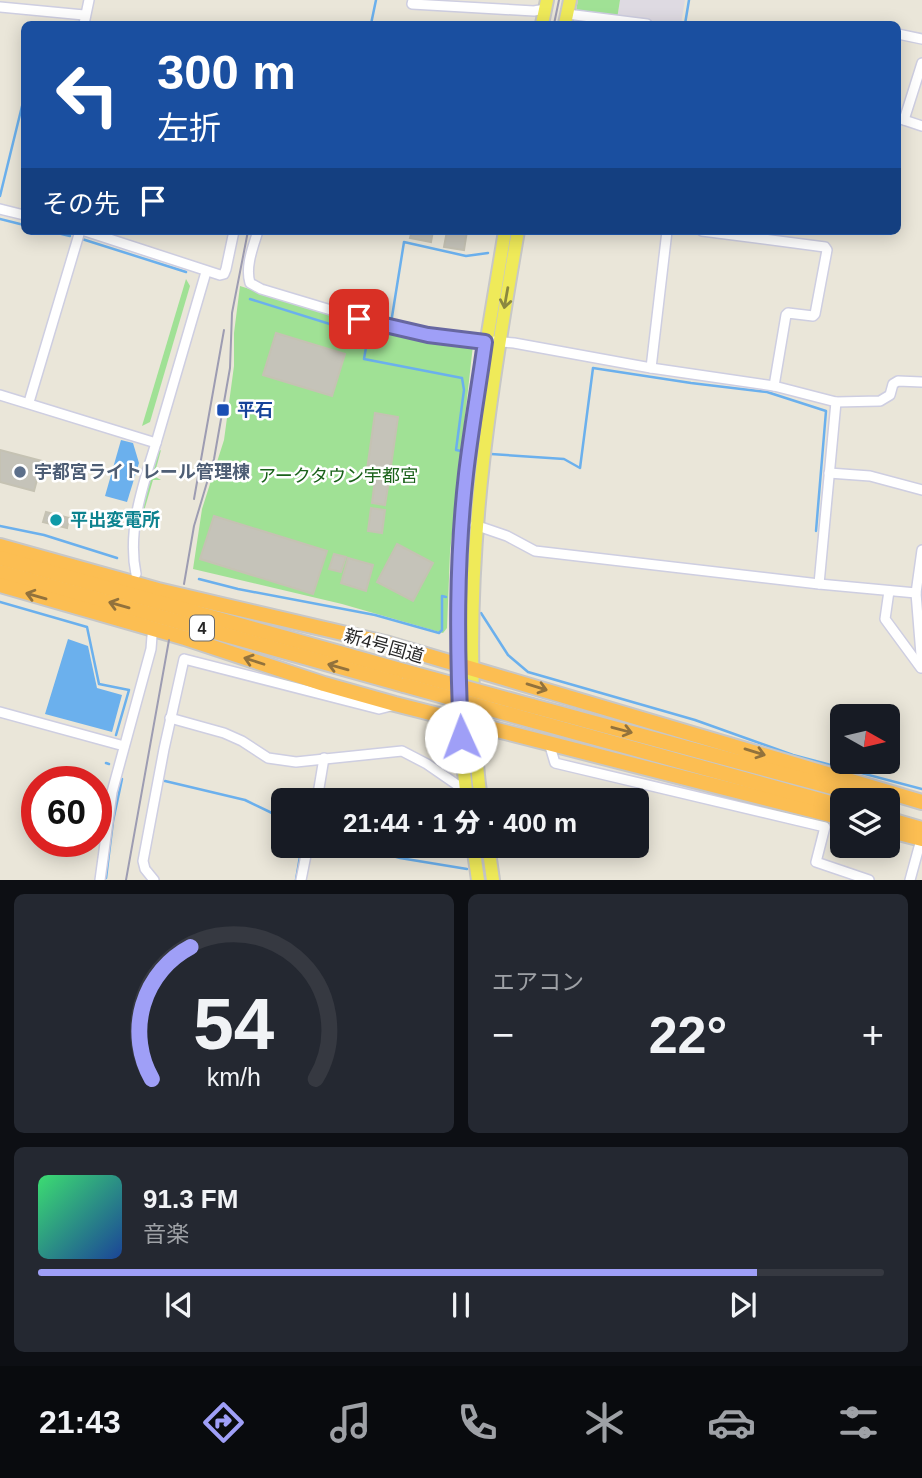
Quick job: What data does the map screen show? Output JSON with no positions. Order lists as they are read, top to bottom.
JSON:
{
  "streets": {
    "highway": ["4", "新4号国道"]
  },
  "parks": ["アークタウン宇都宮"],
  "places": {
    "transit": ["平石"],
    "other": ["宇都宮ライトレール管理棟", "平出変電所"]
  },
  "north": "right",
  "page": {
    "turn": ["300 m", "左折"],
    "then": "その先",
    "limit": "60",
    "trip": "21:44 · 1 分 · 400 m",
    "tile": "エアコン",
    "heat": ["−", "22°", "+"],
    "song": ["91.3 FM", "音楽"],
    "tabs": "21:43",
    "gauge": ["54", "km/h"]
  }
}
